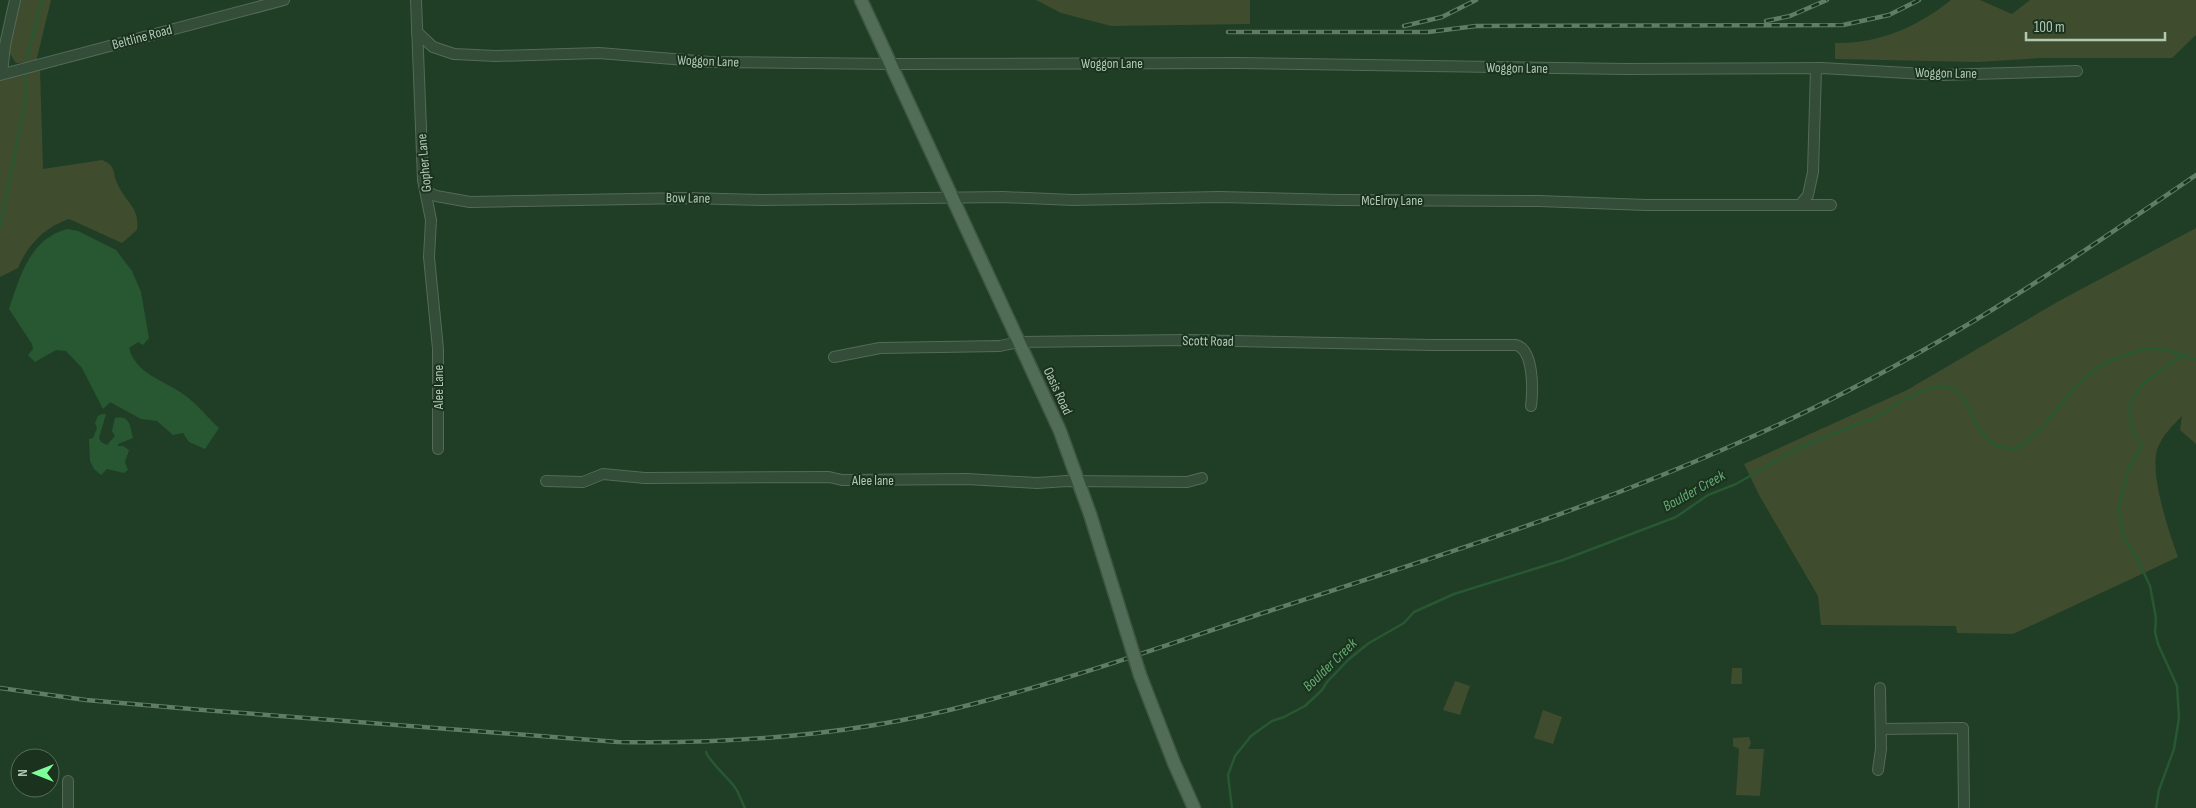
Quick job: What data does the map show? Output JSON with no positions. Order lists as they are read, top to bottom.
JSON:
{
  "streets": {
    "main road": ["Oasis Road"],
    "street": [
      "Beltline Road",
      "Woggon Lane",
      "Gopher Lane",
      "Bow Lane",
      "McElroy Lane",
      "Scott Road",
      "Alee Lane",
      "Alee lane"
    ]
  },
  "crossings": [
    ["Woggon Lane", "Gopher Lane"],
    ["Woggon Lane", "Oasis Road"],
    ["Gopher Lane", "Bow Lane"],
    ["Gopher Lane", "Alee Lane"],
    ["Bow Lane", "McElroy Lane"],
    ["Bow Lane", "Oasis Road"],
    ["McElroy Lane", "Oasis Road"],
    ["Scott Road", "Oasis Road"],
    ["Oasis Road", "Alee lane"]
  ],
  "water": ["Boulder Creek"],
  "scale_bar": "100 m",
  "north": "left"
}
